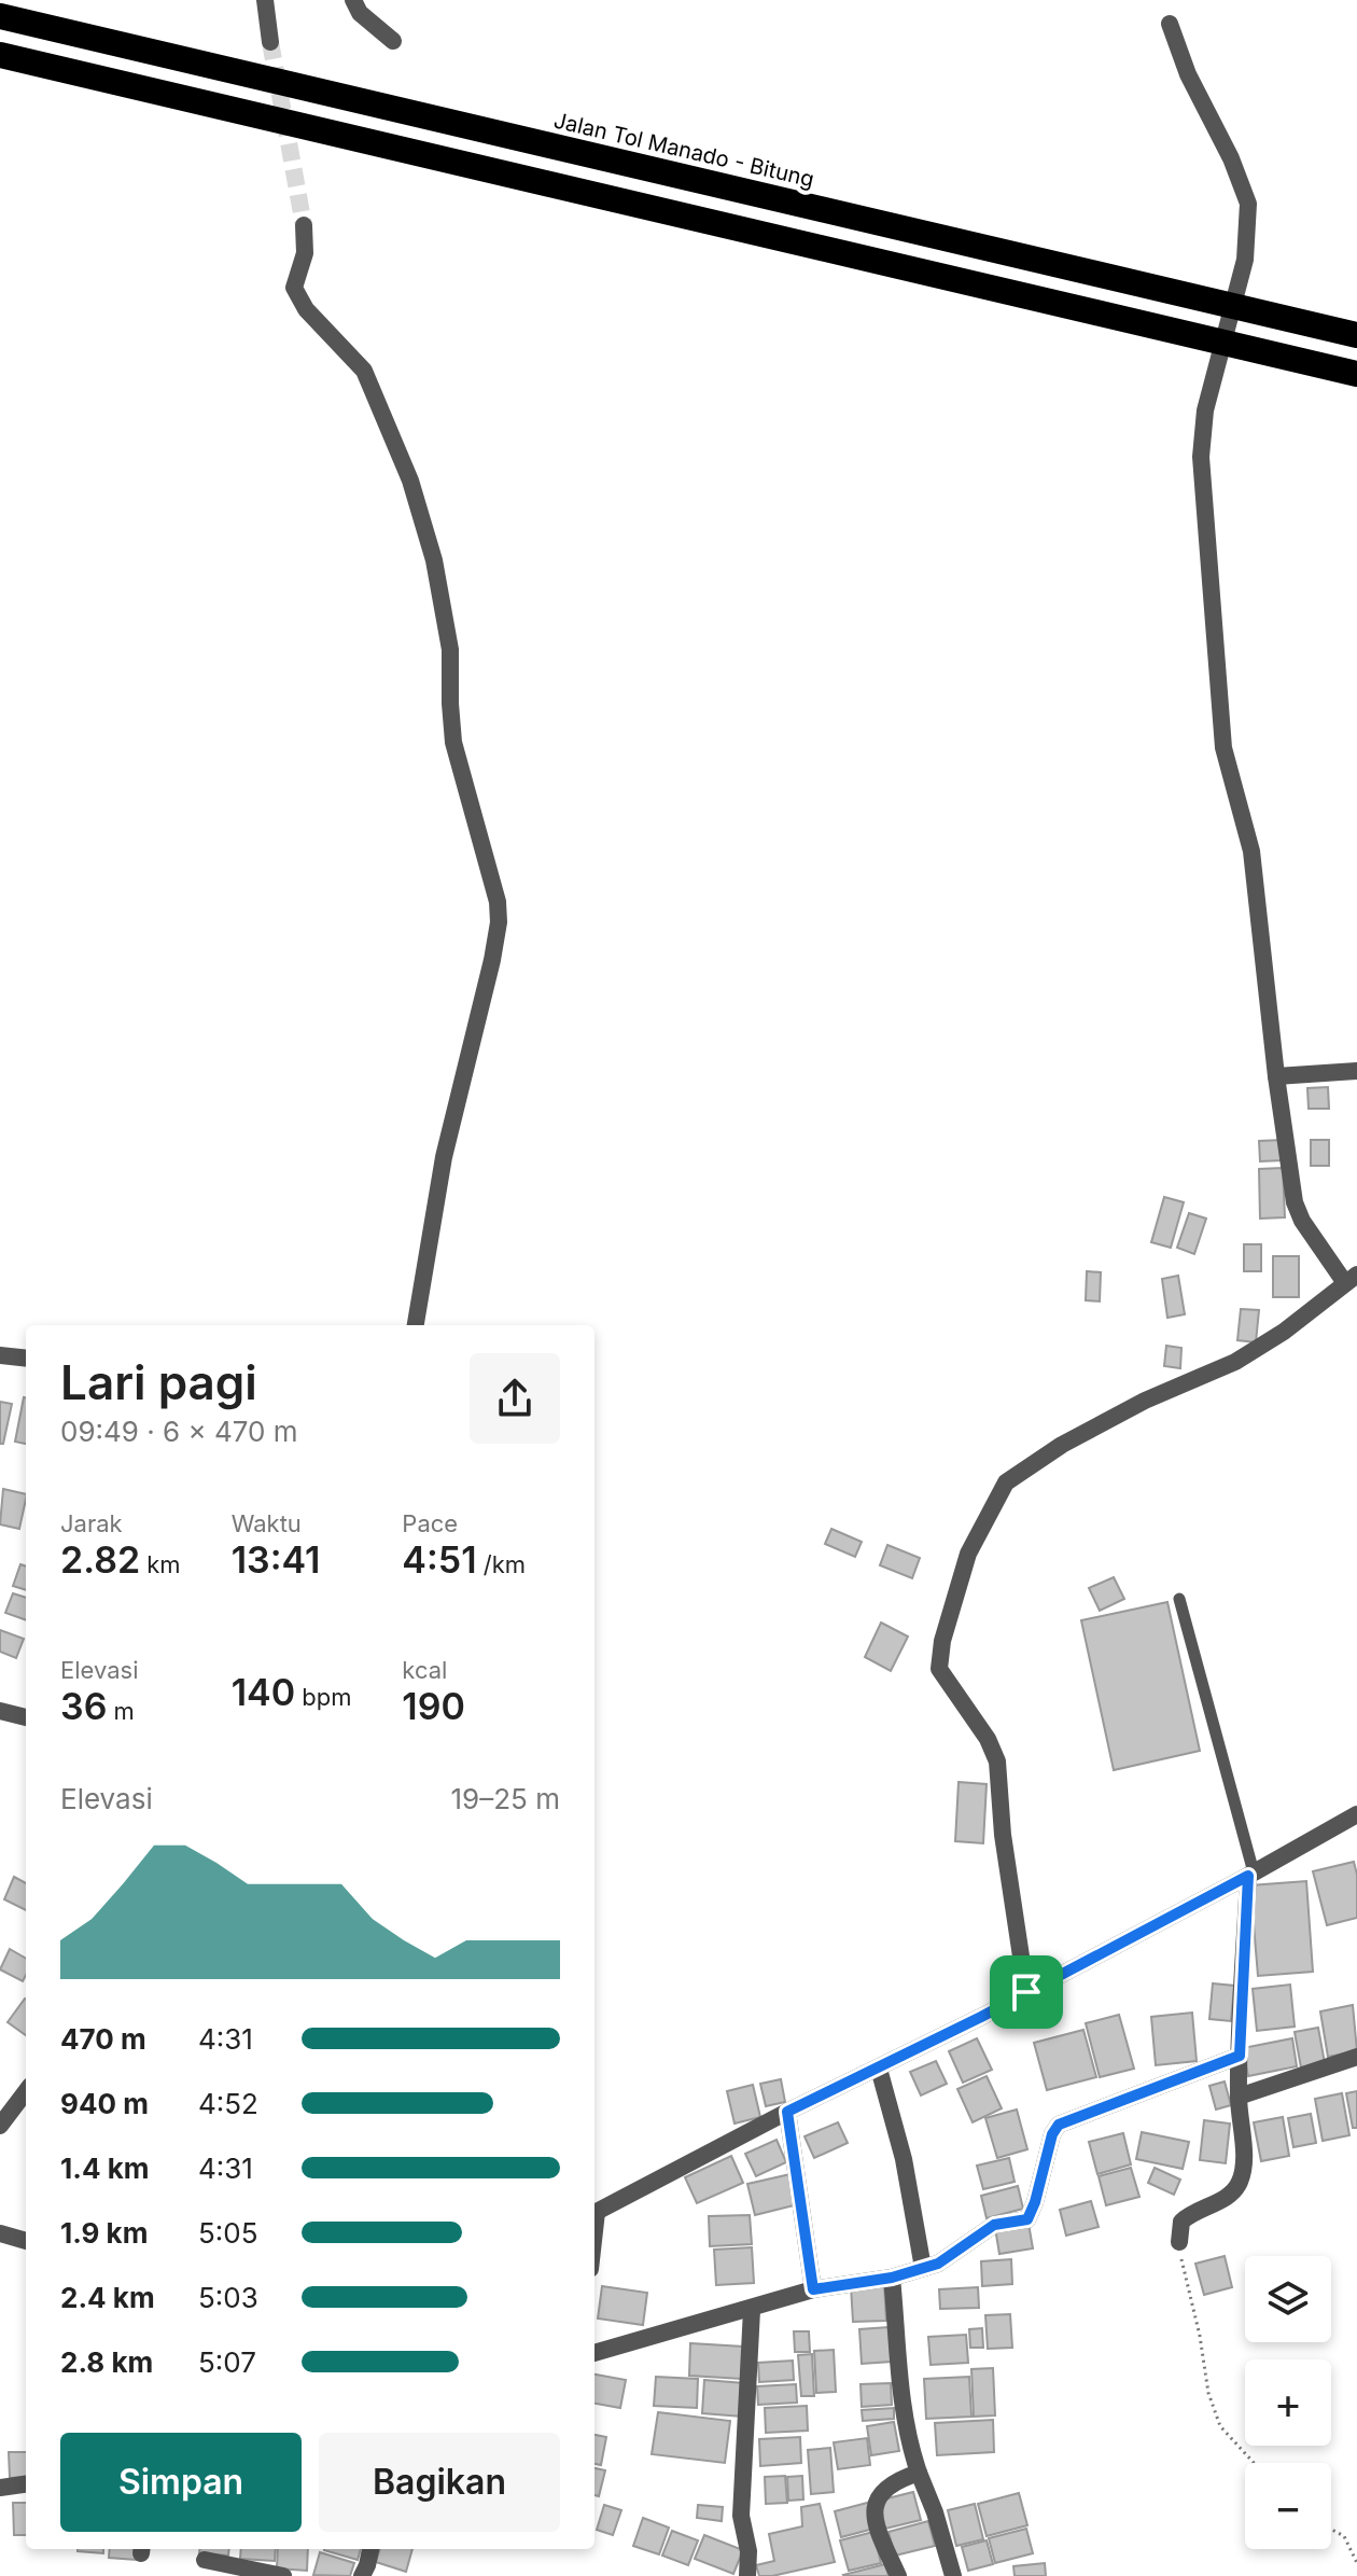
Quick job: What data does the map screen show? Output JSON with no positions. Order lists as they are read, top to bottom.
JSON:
{
  "streets": {
    "highway": ["Jalan Tol Manado - Bitung"]
  },
  "page": {
    "heading": ["Lari pagi", "09:49 · 6 × 470 m"],
    "stats": [
      ["Jarak", "2.82 km"],
      ["Waktu", "13:41"],
      ["Pace", "4:51 /km"],
      ["Elevasi", "36 m"],
      ["140 bpm"],
      ["kcal", "190"]
    ],
    "chart": ["Elevasi", "19–25 m"],
    "list": [
      {
        "name": "470 m",
        "note": "4:31"
      },
      {
        "name": "940 m",
        "note": "4:52"
      },
      {
        "name": "1.4 km",
        "note": "4:31"
      },
      {
        "name": "1.9 km",
        "note": "5:05"
      },
      {
        "name": "2.4 km",
        "note": "5:03"
      },
      {
        "name": "2.8 km",
        "note": "5:07"
      }
    ],
    "map_buttons": ["+", "−"],
    "buttons": ["Simpan", "Bagikan"]
  }
}
